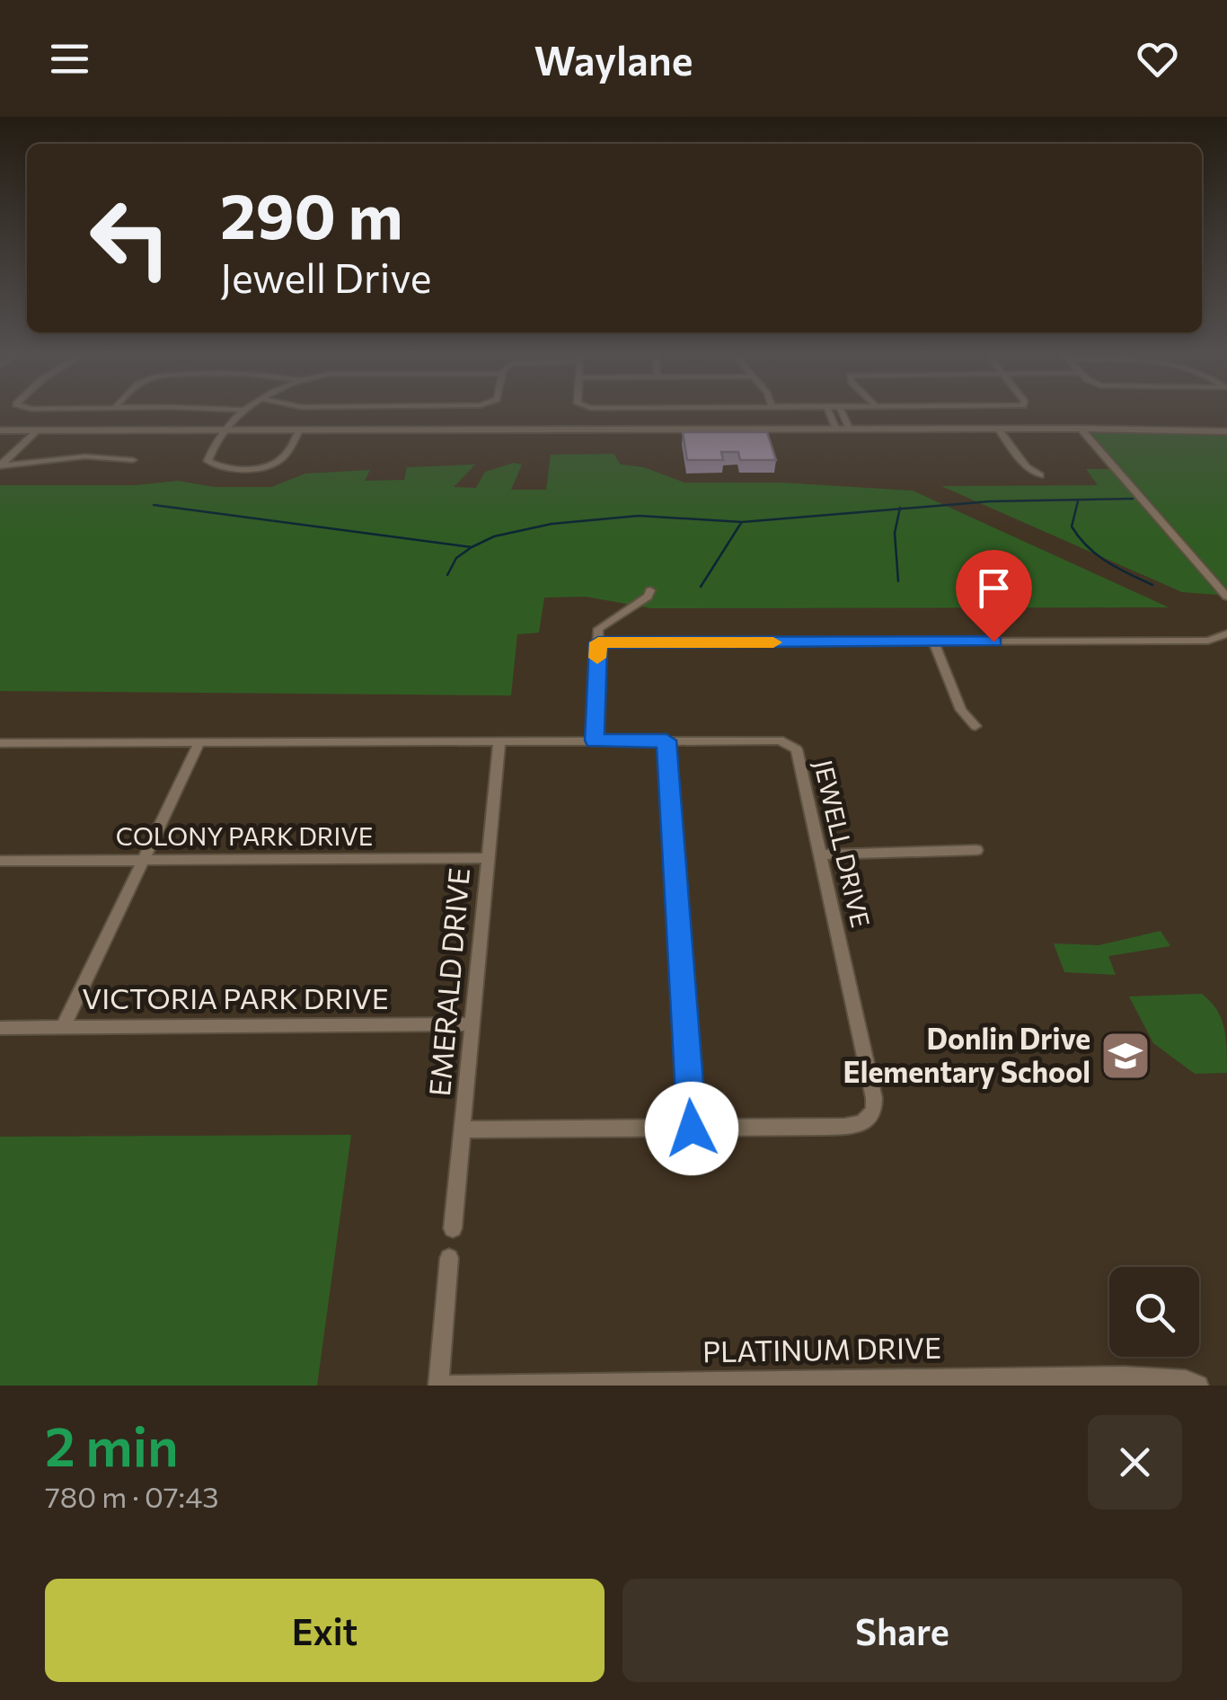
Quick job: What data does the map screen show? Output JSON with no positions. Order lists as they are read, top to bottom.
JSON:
{
  "streets": {
    "street": [
      "COLONY PARK DRIVE",
      "JEWELL DRIVE",
      "EMERALD DRIVE",
      "VICTORIA PARK DRIVE",
      "PLATINUM DRIVE"
    ]
  },
  "crossings": [
    ["COLONY PARK DRIVE", "EMERALD DRIVE"],
    ["JEWELL DRIVE", "EMERALD DRIVE"],
    ["EMERALD DRIVE", "VICTORIA PARK DRIVE"]
  ],
  "places": {
    "school or university": ["Donlin Drive Elementary School"]
  },
  "page": {
    "header": "Waylane",
    "turn": ["290 m", "Jewell Drive"],
    "heading": ["2 min", "780 m · 07:43"],
    "buttons": ["Exit", "Share"]
  }
}
